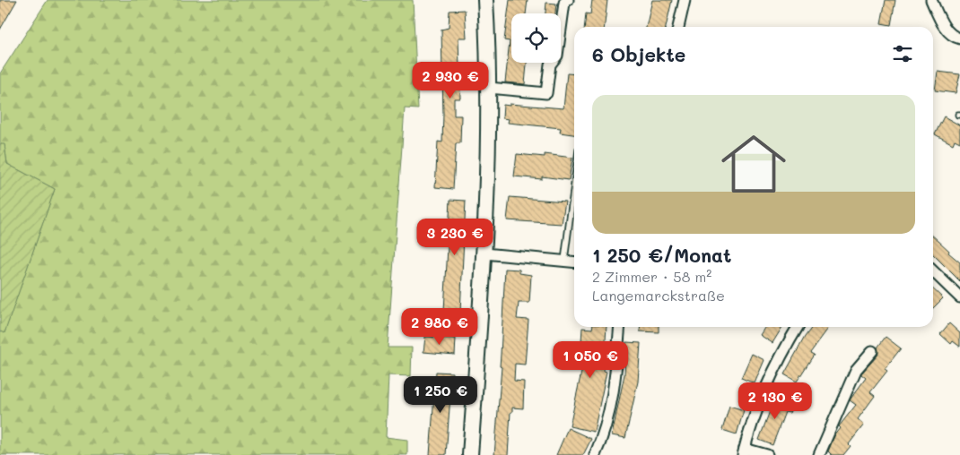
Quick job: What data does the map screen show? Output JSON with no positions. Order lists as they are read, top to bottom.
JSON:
{
  "page": {
    "heading": "6 Objekte",
    "price": [
      "2 930 €",
      "3 230 €",
      "2 980 €",
      "1 050 €",
      "1 250 €",
      "2 130 €"
    ],
    "list": [
      {
        "name": "1 250 €/Monat",
        "note": "2 Zimmer · 58 m² · Langemarckstraße"
      }
    ]
  }
}
